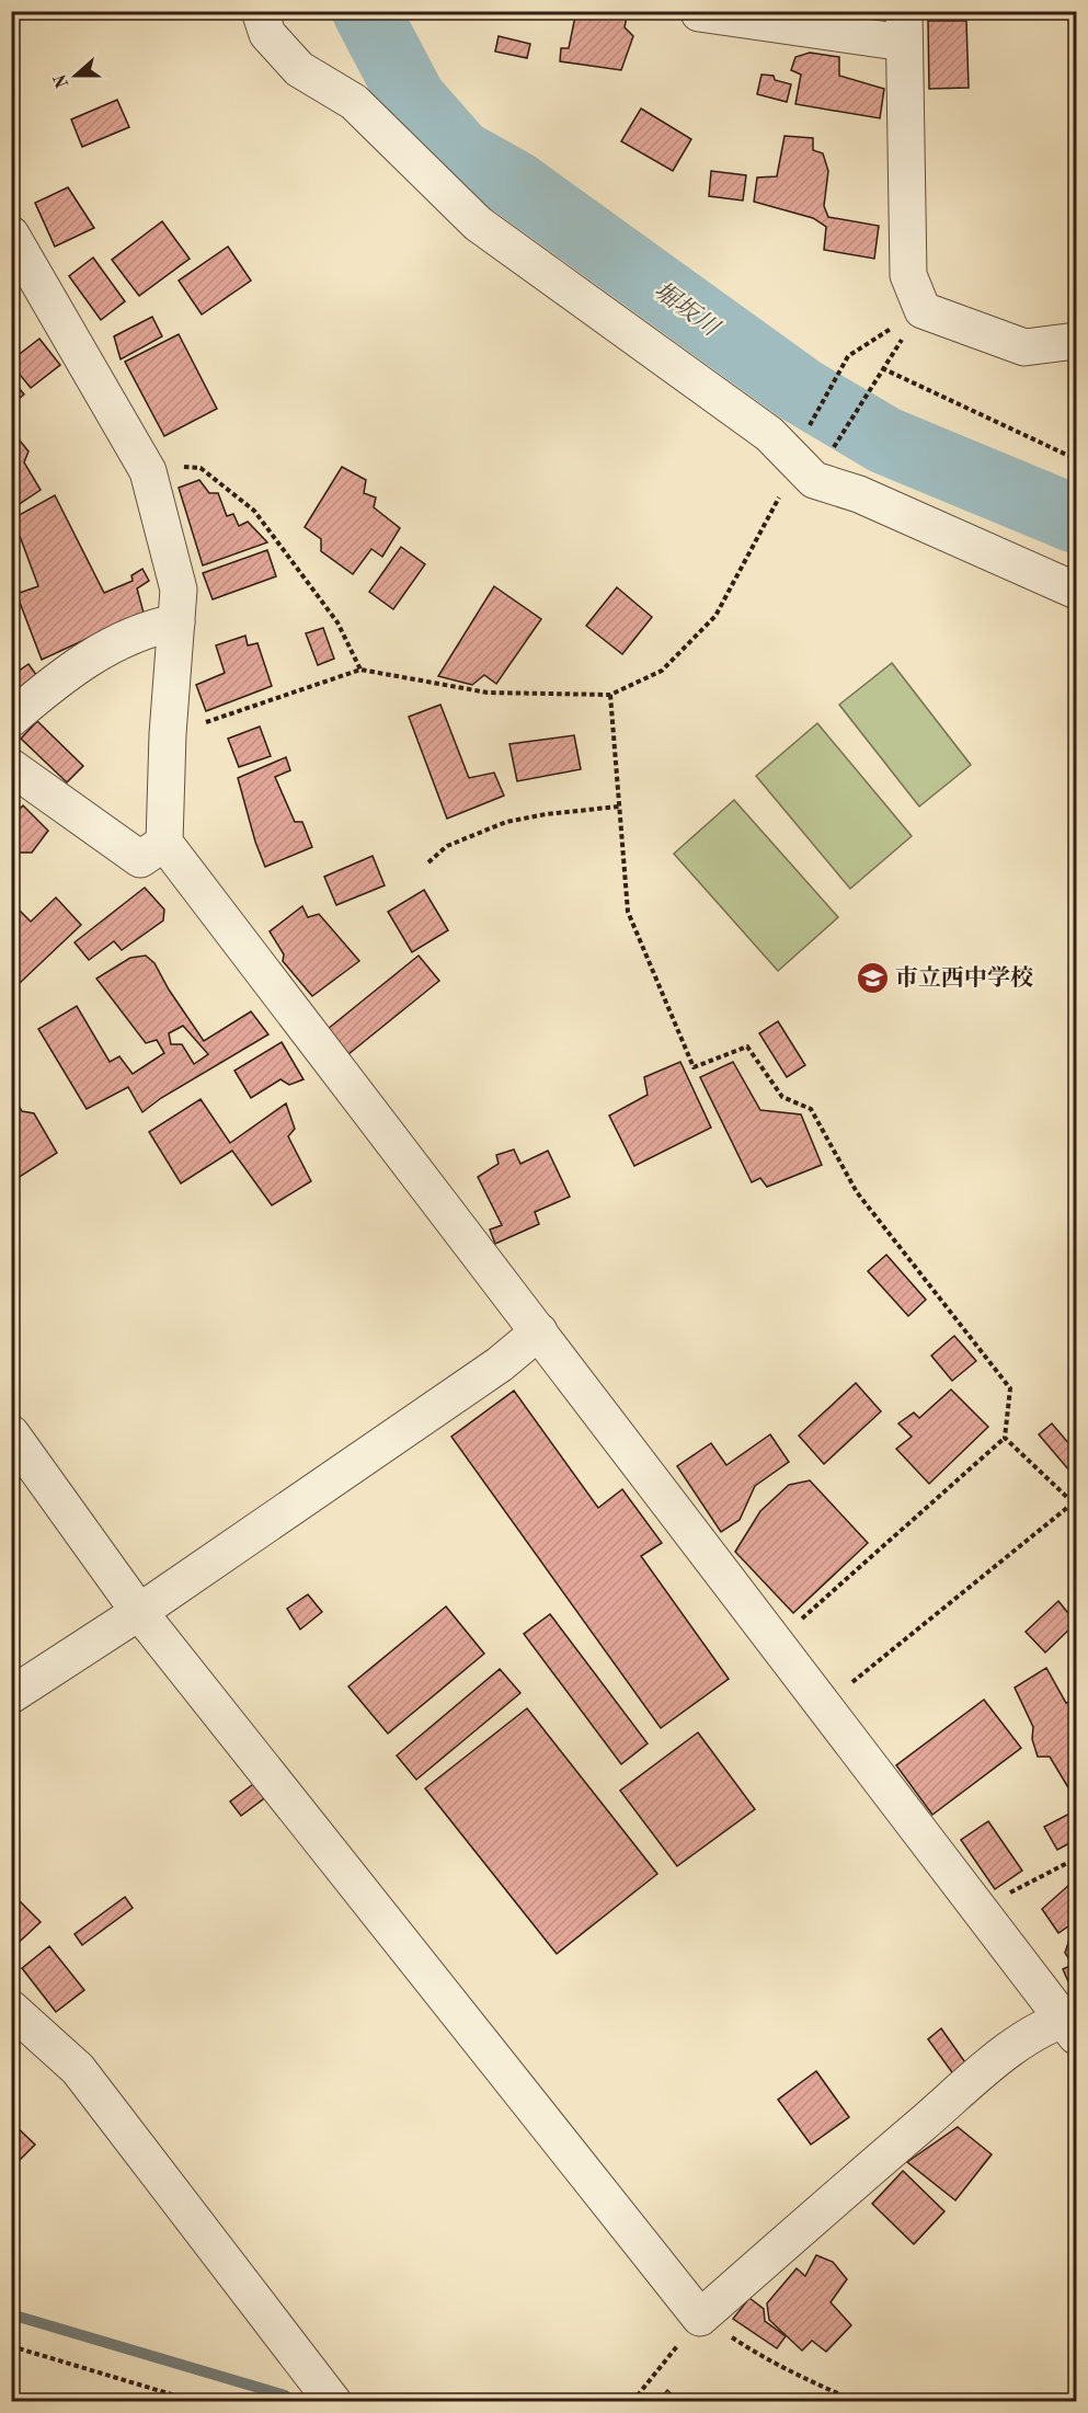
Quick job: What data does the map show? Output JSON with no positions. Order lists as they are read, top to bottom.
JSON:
{
  "water": ["堀坂川"],
  "places": {
    "school or university": ["市立西中学校"]
  },
  "north": "left"
}
